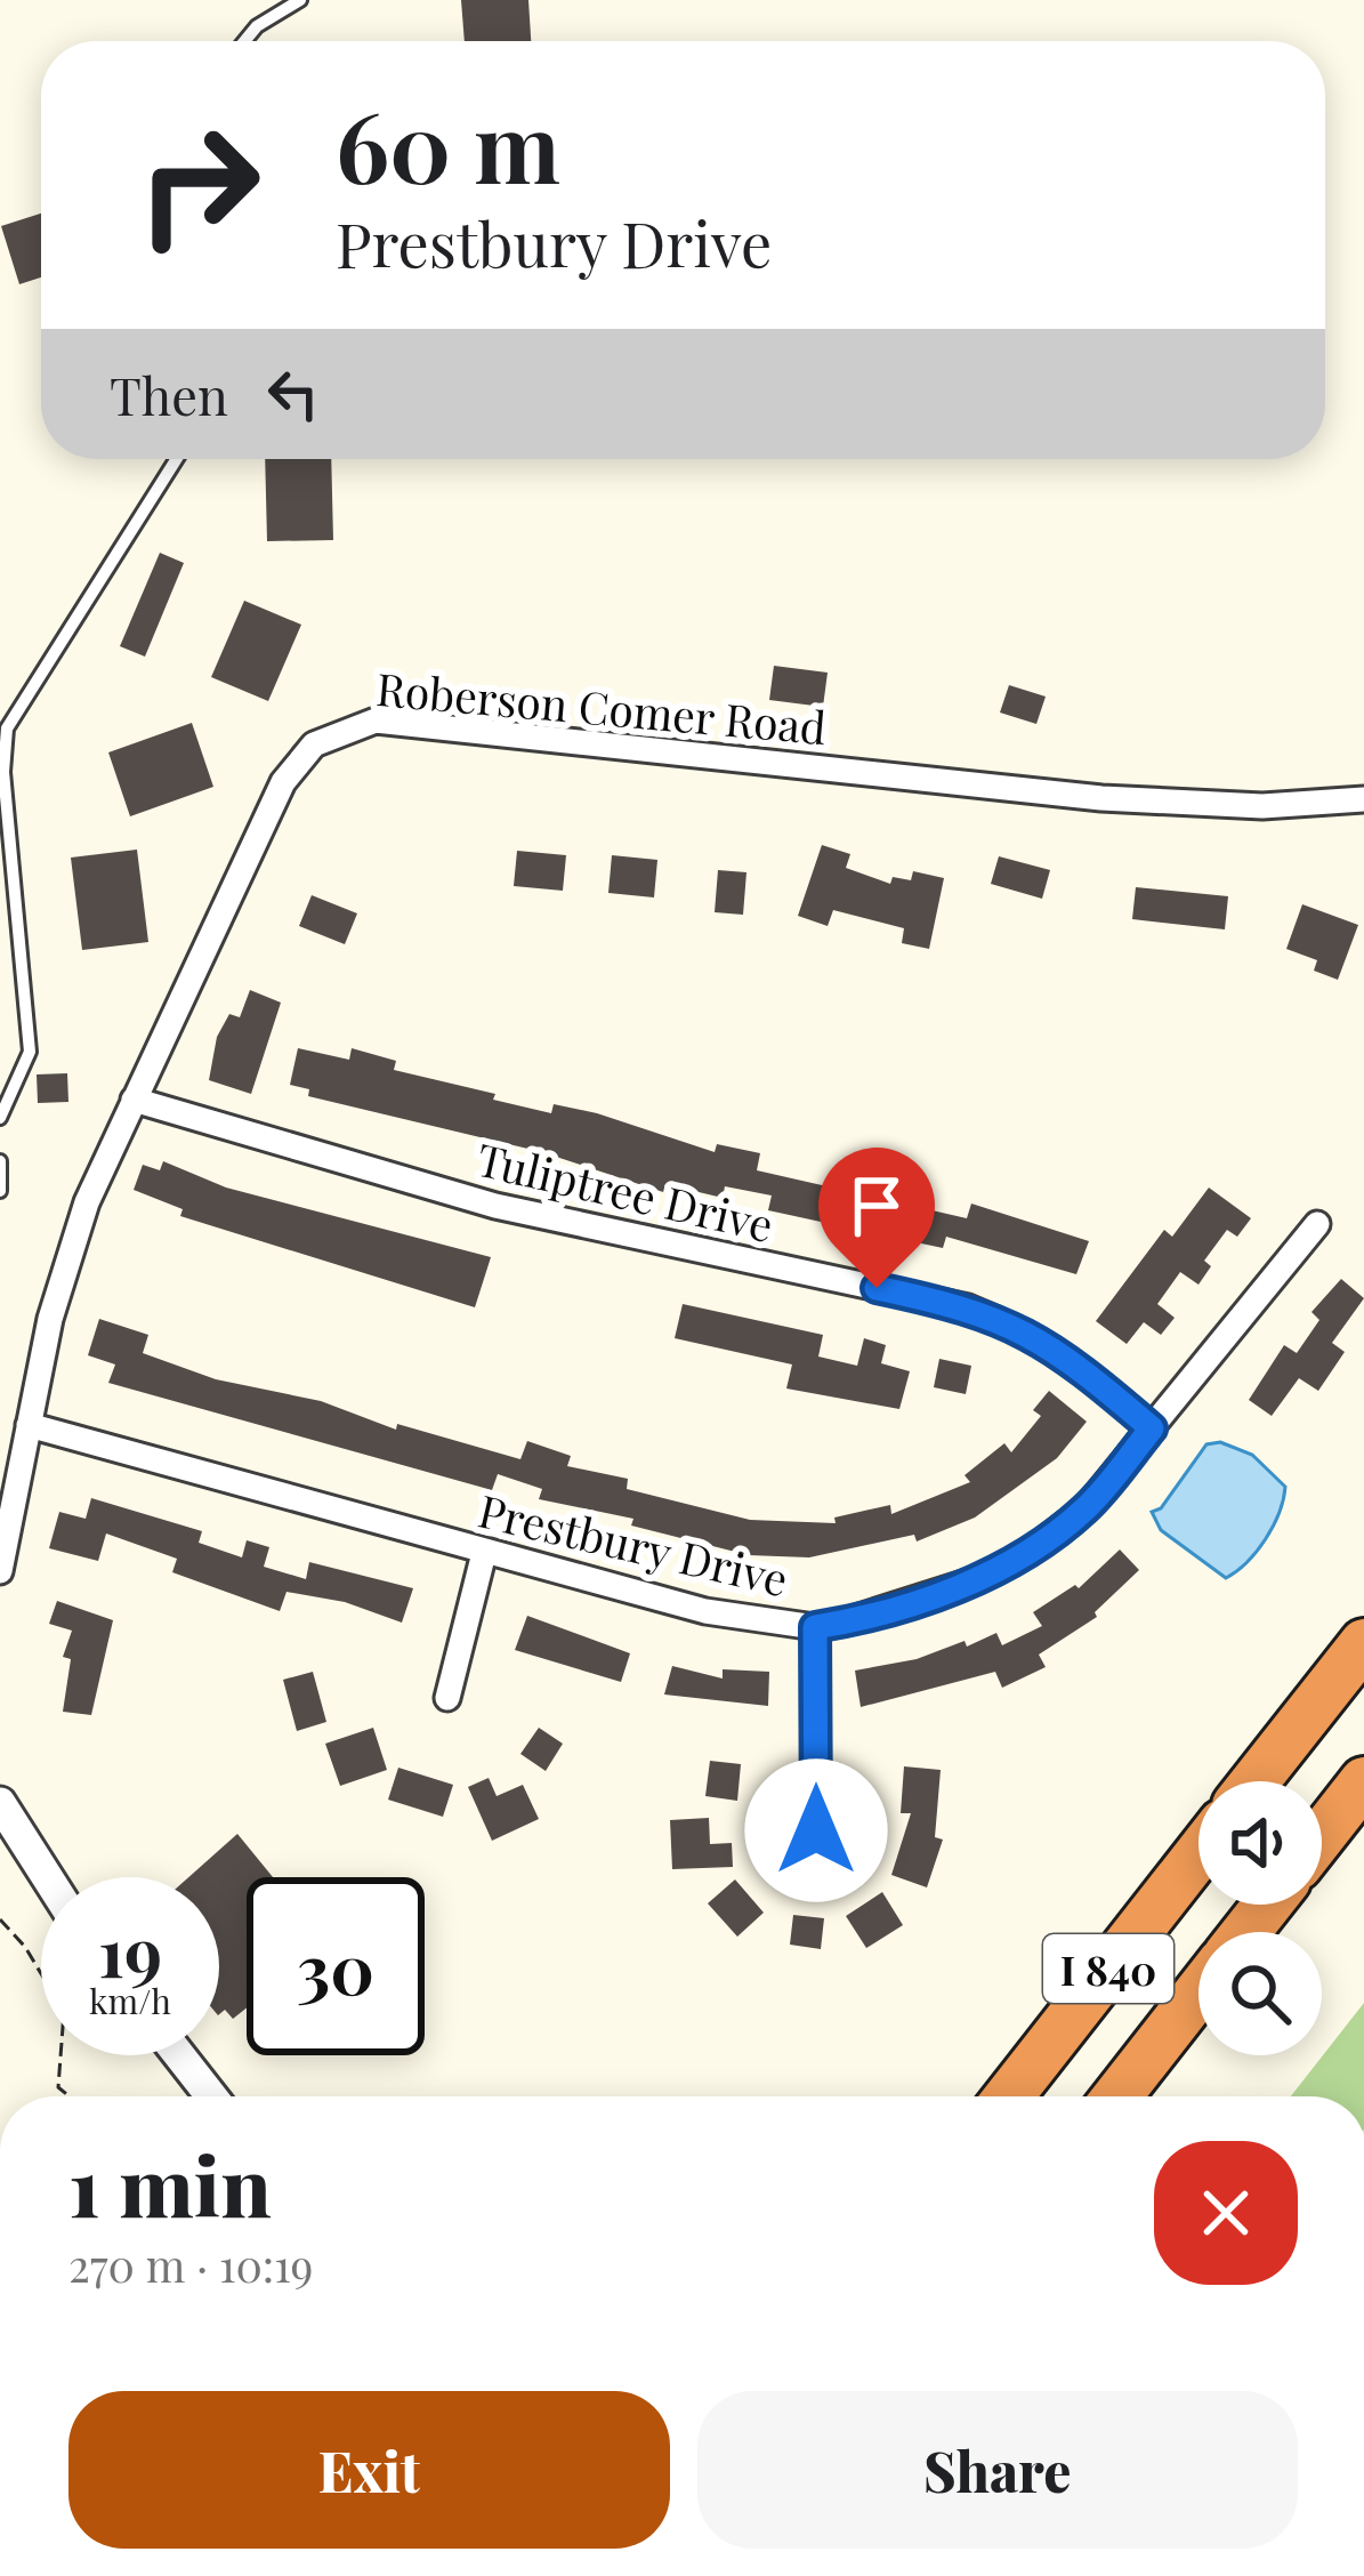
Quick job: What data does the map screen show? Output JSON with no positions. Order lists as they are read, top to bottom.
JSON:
{
  "streets": {
    "highway": ["I 840"],
    "street": ["Roberson Comer Road", "Tuliptree Drive", "Prestbury Drive"]
  },
  "crossings": [
    ["Roberson Comer Road", "Tuliptree Drive"],
    ["Roberson Comer Road", "Prestbury Drive"],
    ["Tuliptree Drive", "Prestbury Drive"]
  ],
  "page": {
    "turn": ["60 m", "Prestbury Drive"],
    "then": "Then",
    "speed": "19 km/h",
    "limit": "30",
    "heading": ["1 min", "270 m · 10:19"],
    "buttons": ["Exit", "Share"]
  }
}
